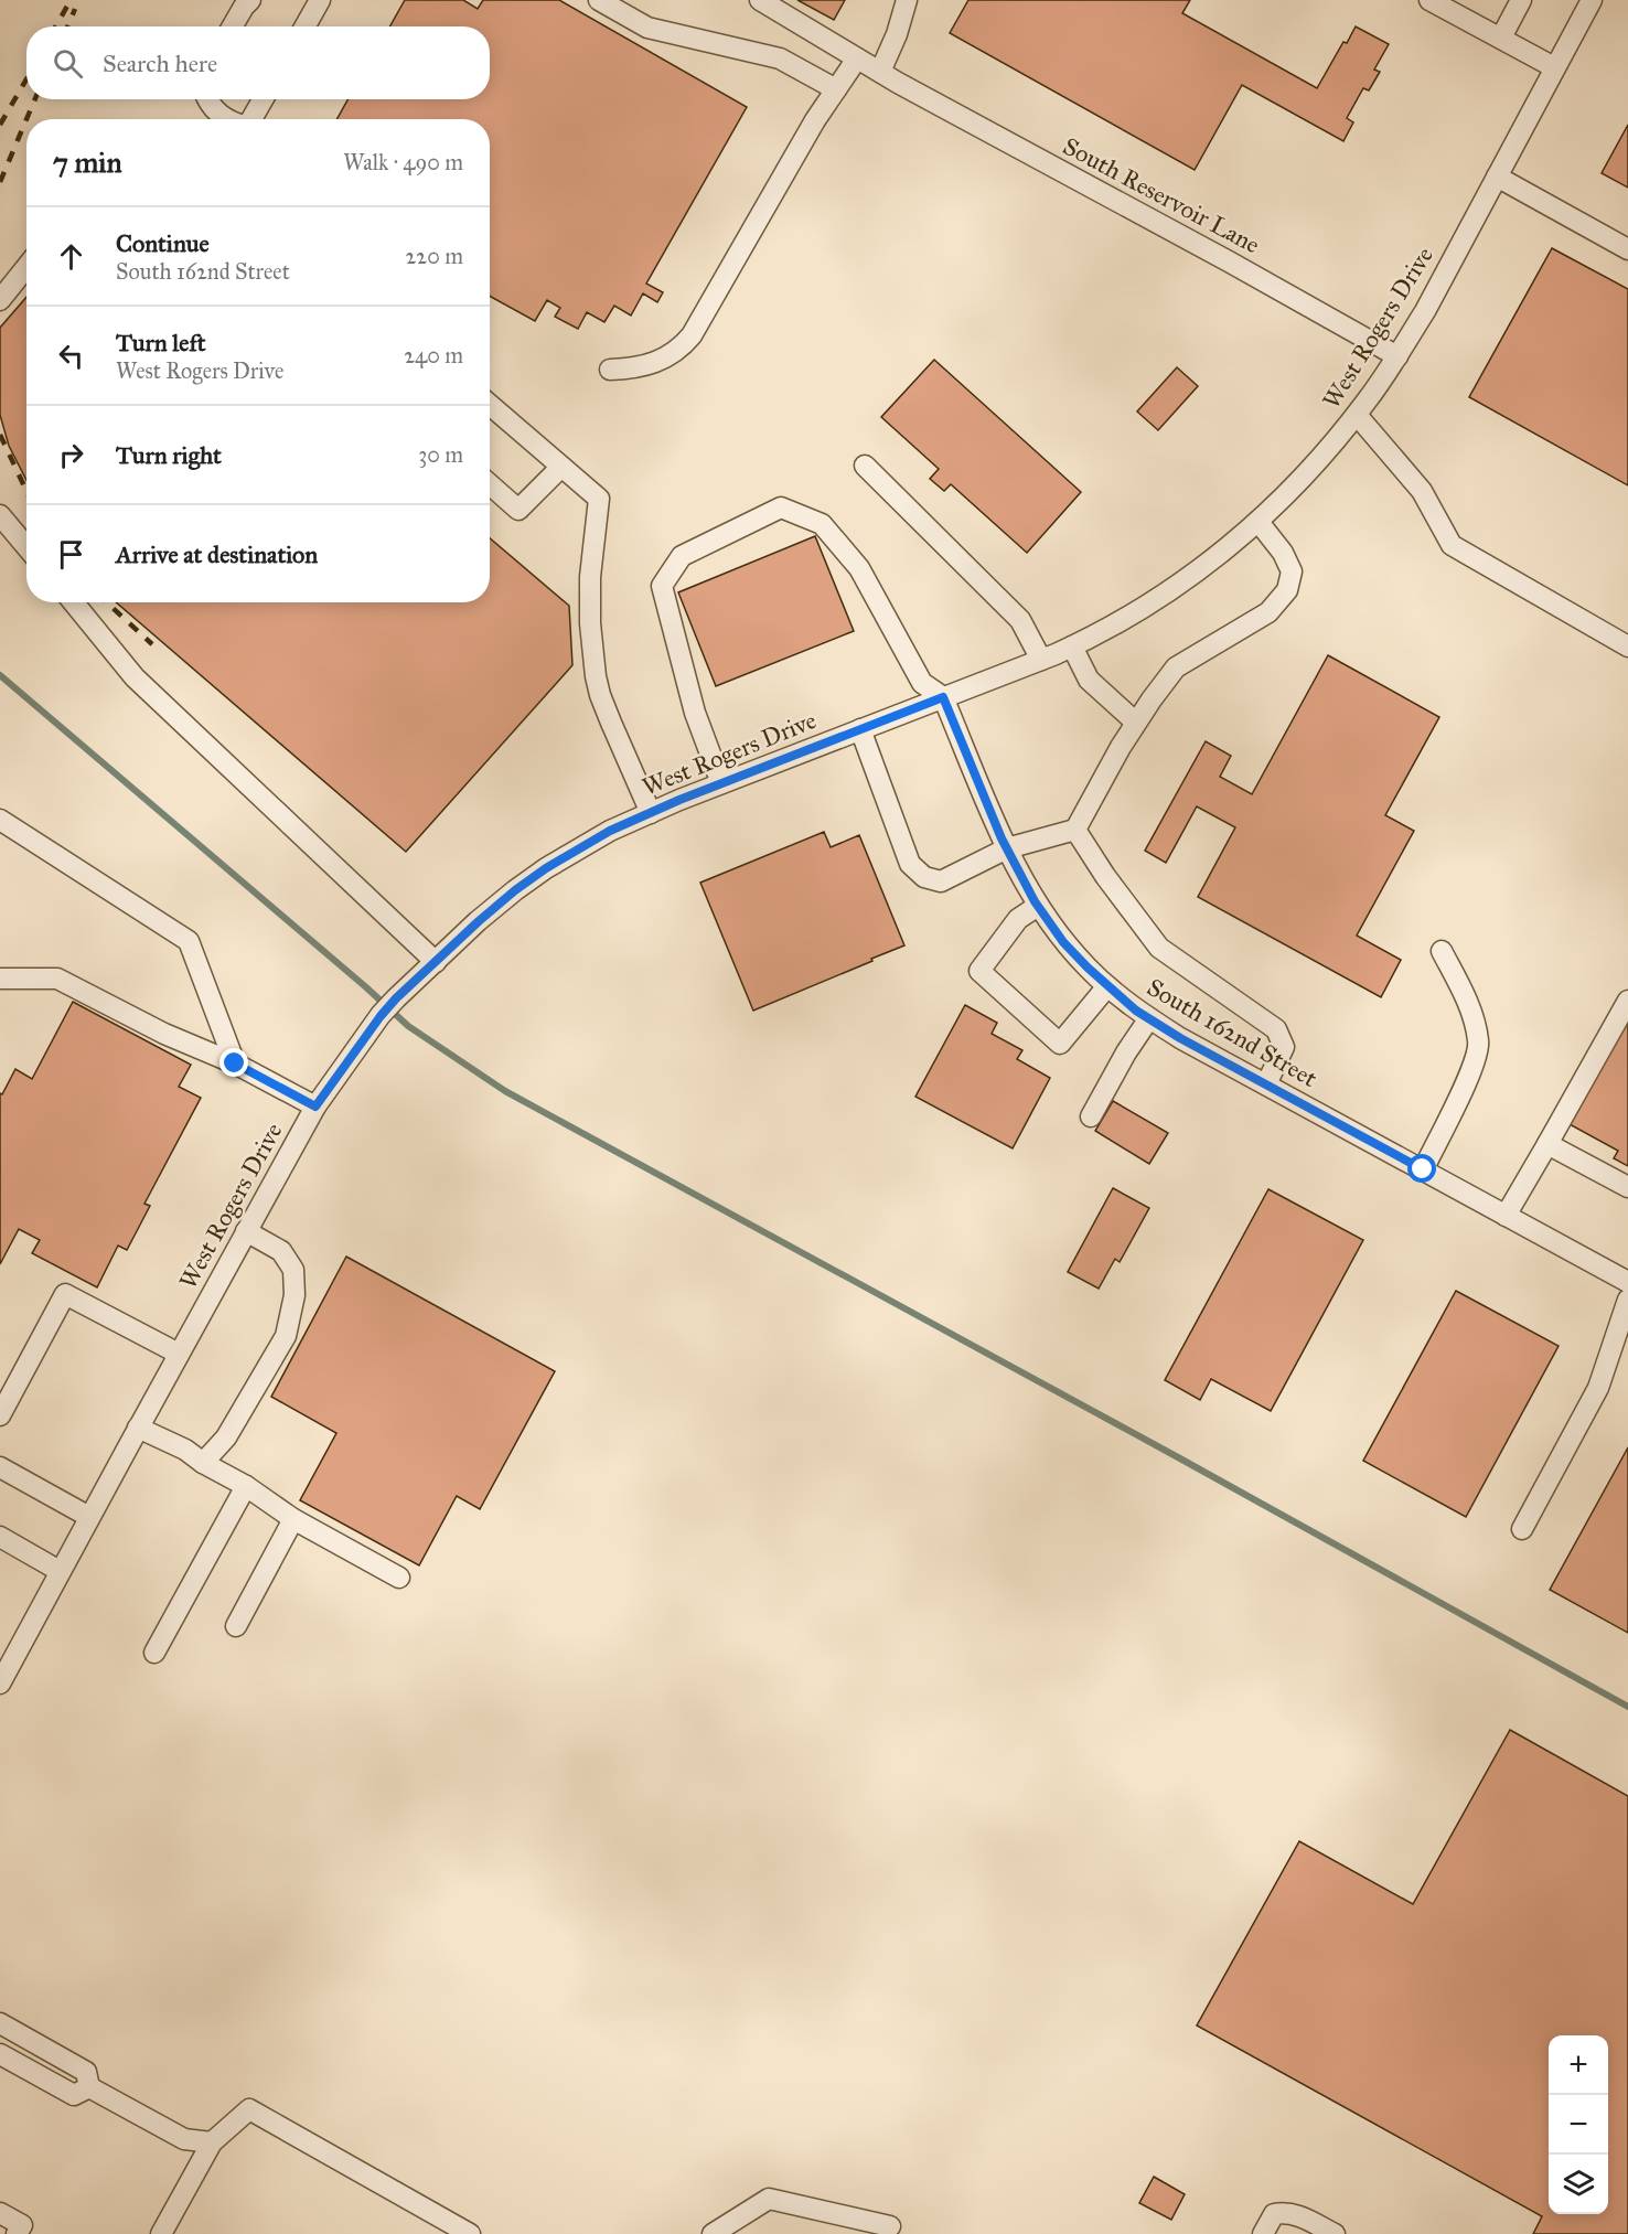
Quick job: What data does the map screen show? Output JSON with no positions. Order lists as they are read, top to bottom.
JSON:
{
  "streets": {
    "street": ["South Reservoir Lane", "West Rogers Drive", "South 162nd Street"]
  },
  "crossings": [
    ["South Reservoir Lane", "West Rogers Drive"],
    ["West Rogers Drive", "South 162nd Street"]
  ],
  "page": {
    "search": "Search here",
    "heading": ["7 min", "Walk · 490 m"],
    "list": [
      ["Continue", "South 162nd Street", "220 m"],
      ["Turn left", "West Rogers Drive", "240 m"],
      ["Turn right", "30 m"],
      "Arrive at destination"
    ],
    "map_buttons": ["+", "−"]
  }
}
